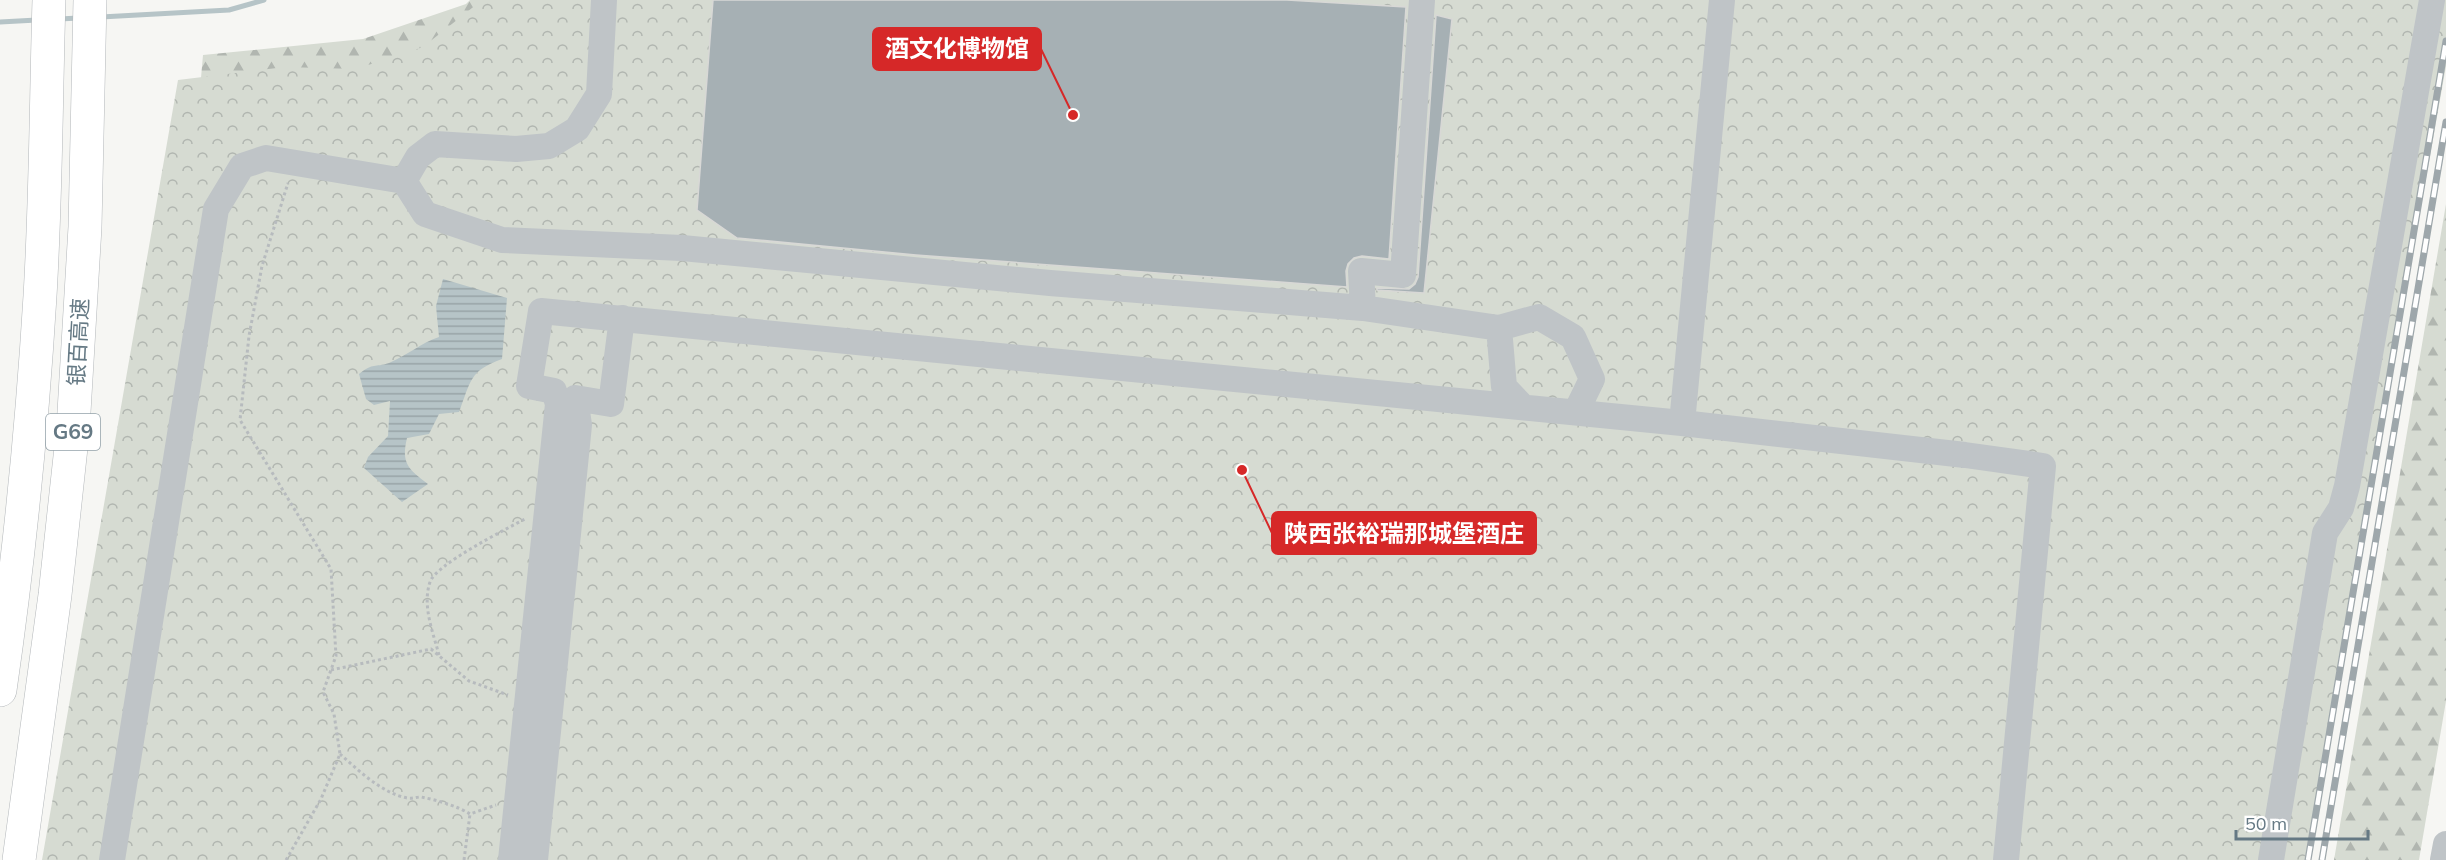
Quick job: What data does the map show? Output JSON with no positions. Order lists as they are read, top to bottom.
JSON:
{
  "streets": {
    "highway": ["银百高速", "G69"]
  },
  "places": ["酒文化博物馆", "陕西张裕瑞那城堡酒庄"],
  "scale_bar": "50 m"
}
